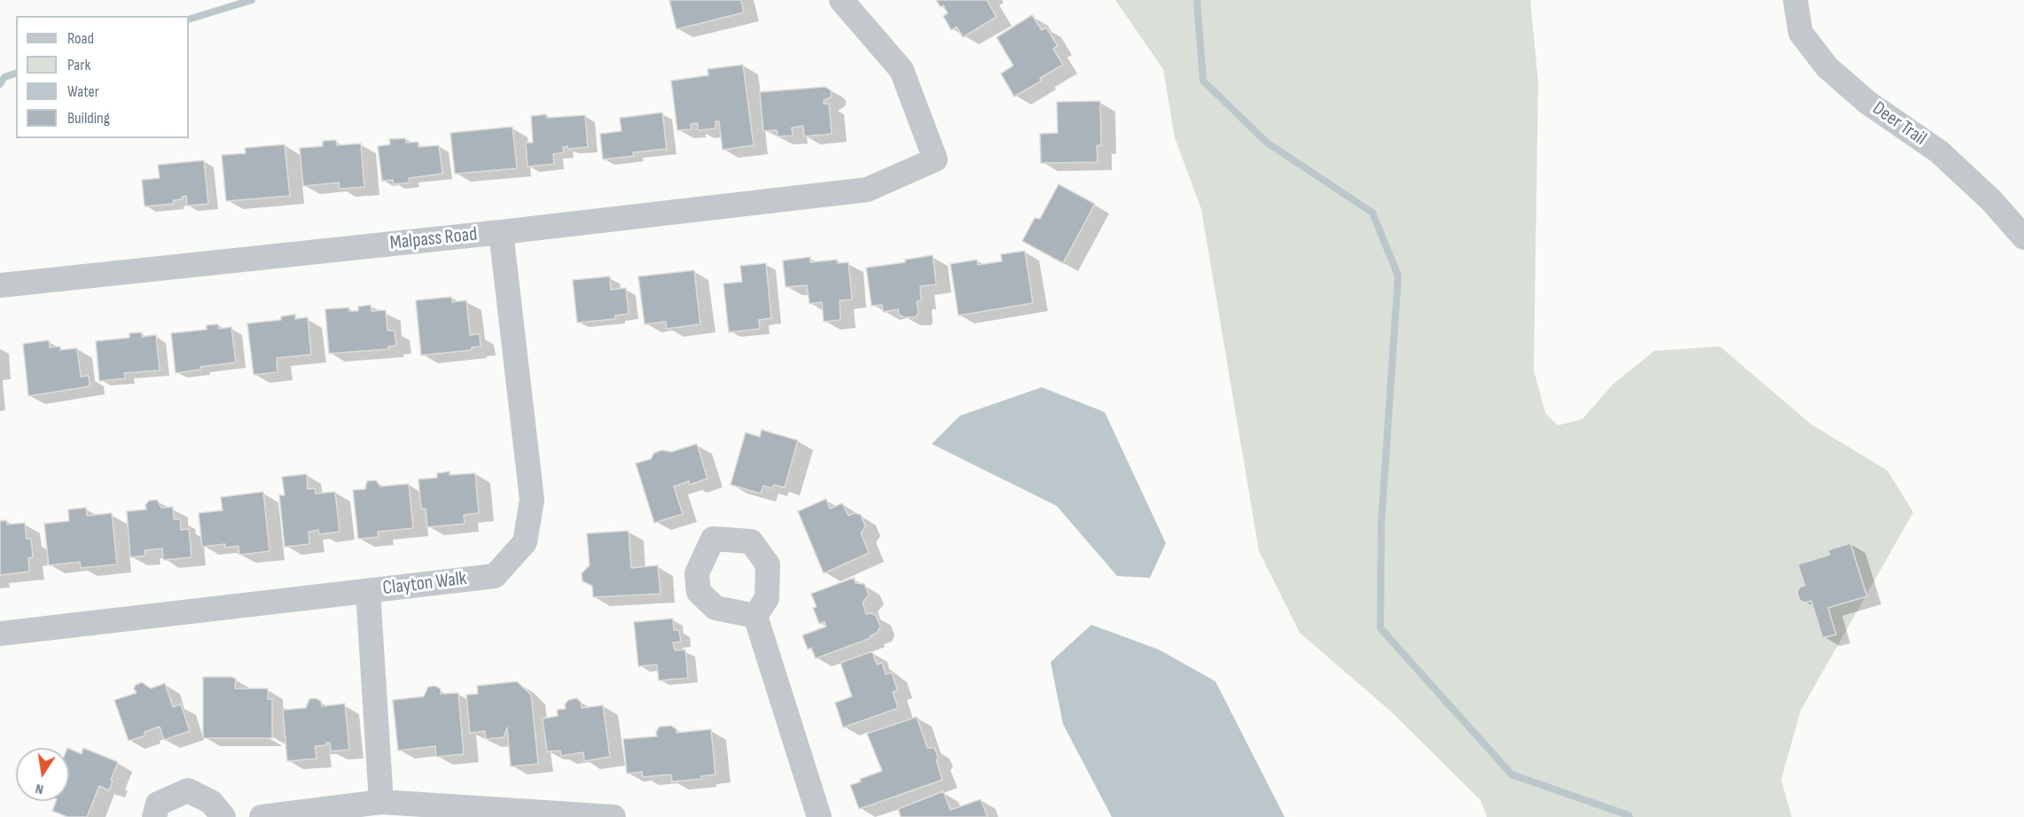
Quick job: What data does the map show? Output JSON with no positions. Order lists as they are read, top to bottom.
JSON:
{
  "streets": {
    "street": ["Deer Trail", "Malpass Road", "Clayton Walk"]
  },
  "crossings": [
    ["Malpass Road", "Clayton Walk"]
  ],
  "legend": [
    "Road",
    "Park",
    "Water",
    "Building"
  ],
  "north": "bottom"
}
